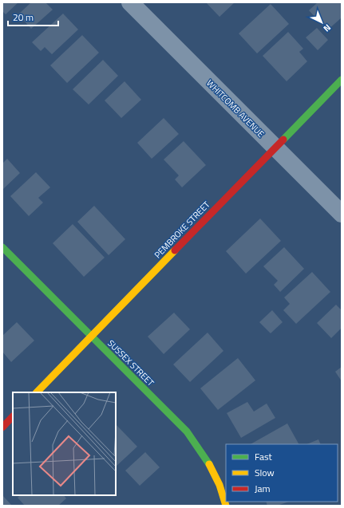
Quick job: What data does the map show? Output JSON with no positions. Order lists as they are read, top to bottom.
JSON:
{
  "streets": {
    "street": ["WHITCOMB AVENUE", "PEMBROKE STREET", "SUSSEX STREET"]
  },
  "crossings": [
    ["WHITCOMB AVENUE", "PEMBROKE STREET"],
    ["PEMBROKE STREET", "SUSSEX STREET"]
  ],
  "legend": ["Fast", "Slow", "Jam"],
  "scale_bar": "20 m",
  "north": "bottom right"
}
